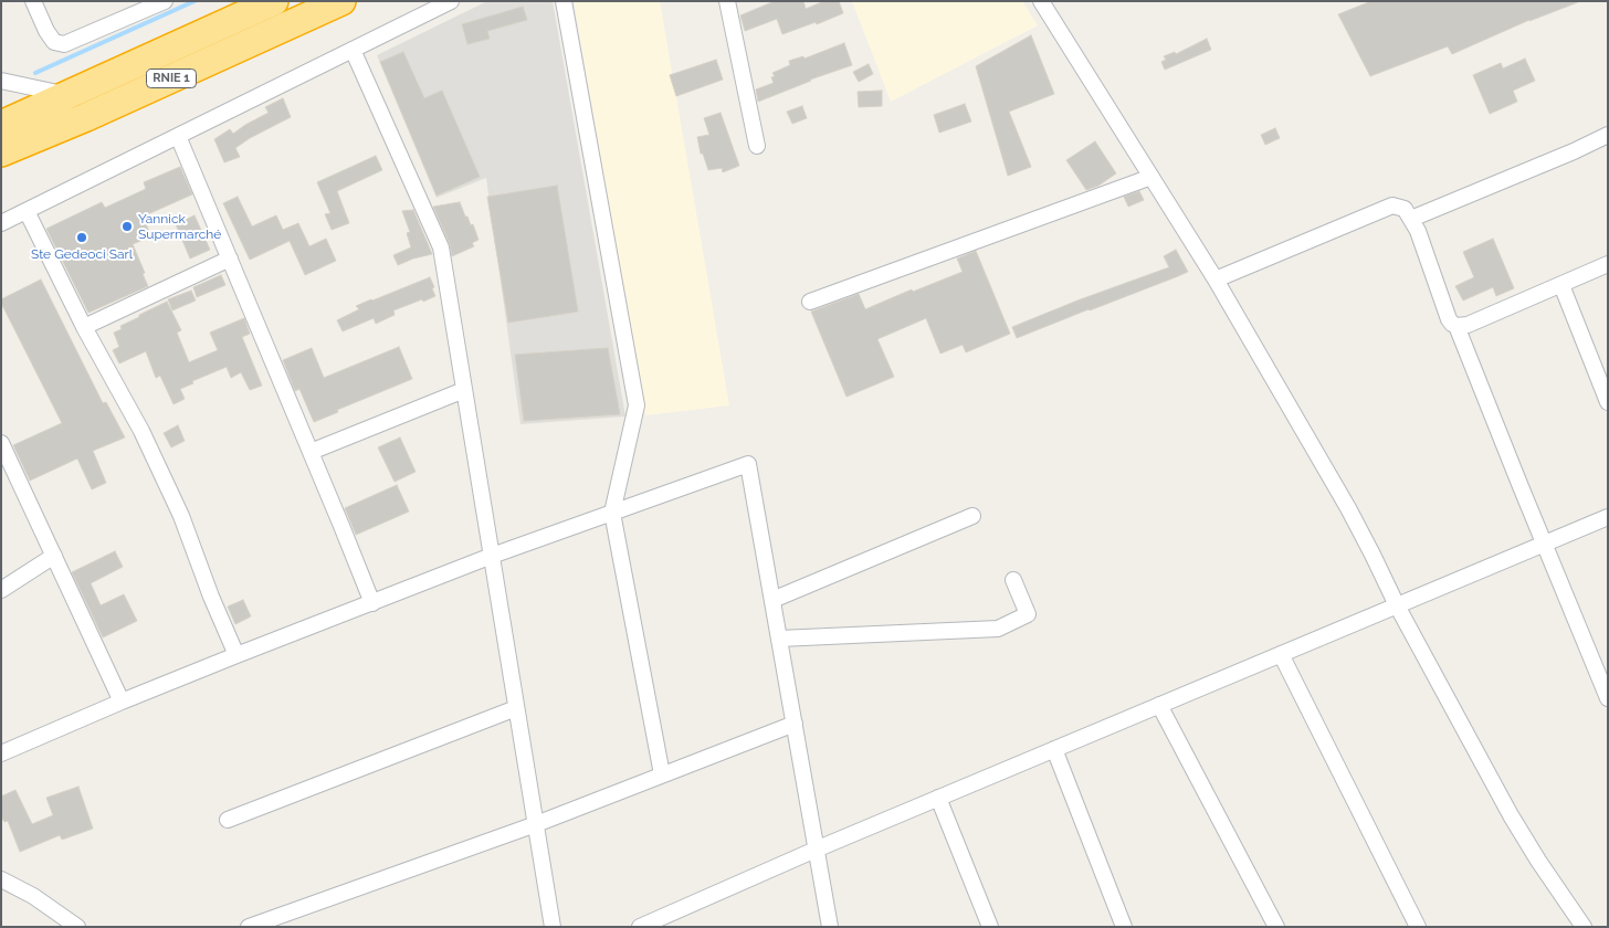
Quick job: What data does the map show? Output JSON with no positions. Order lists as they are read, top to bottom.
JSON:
{
  "streets": {
    "highway": ["RNIE 1"]
  },
  "places": ["Yannick Supermarché", "Ste Gedeoci Sarl"]
}
